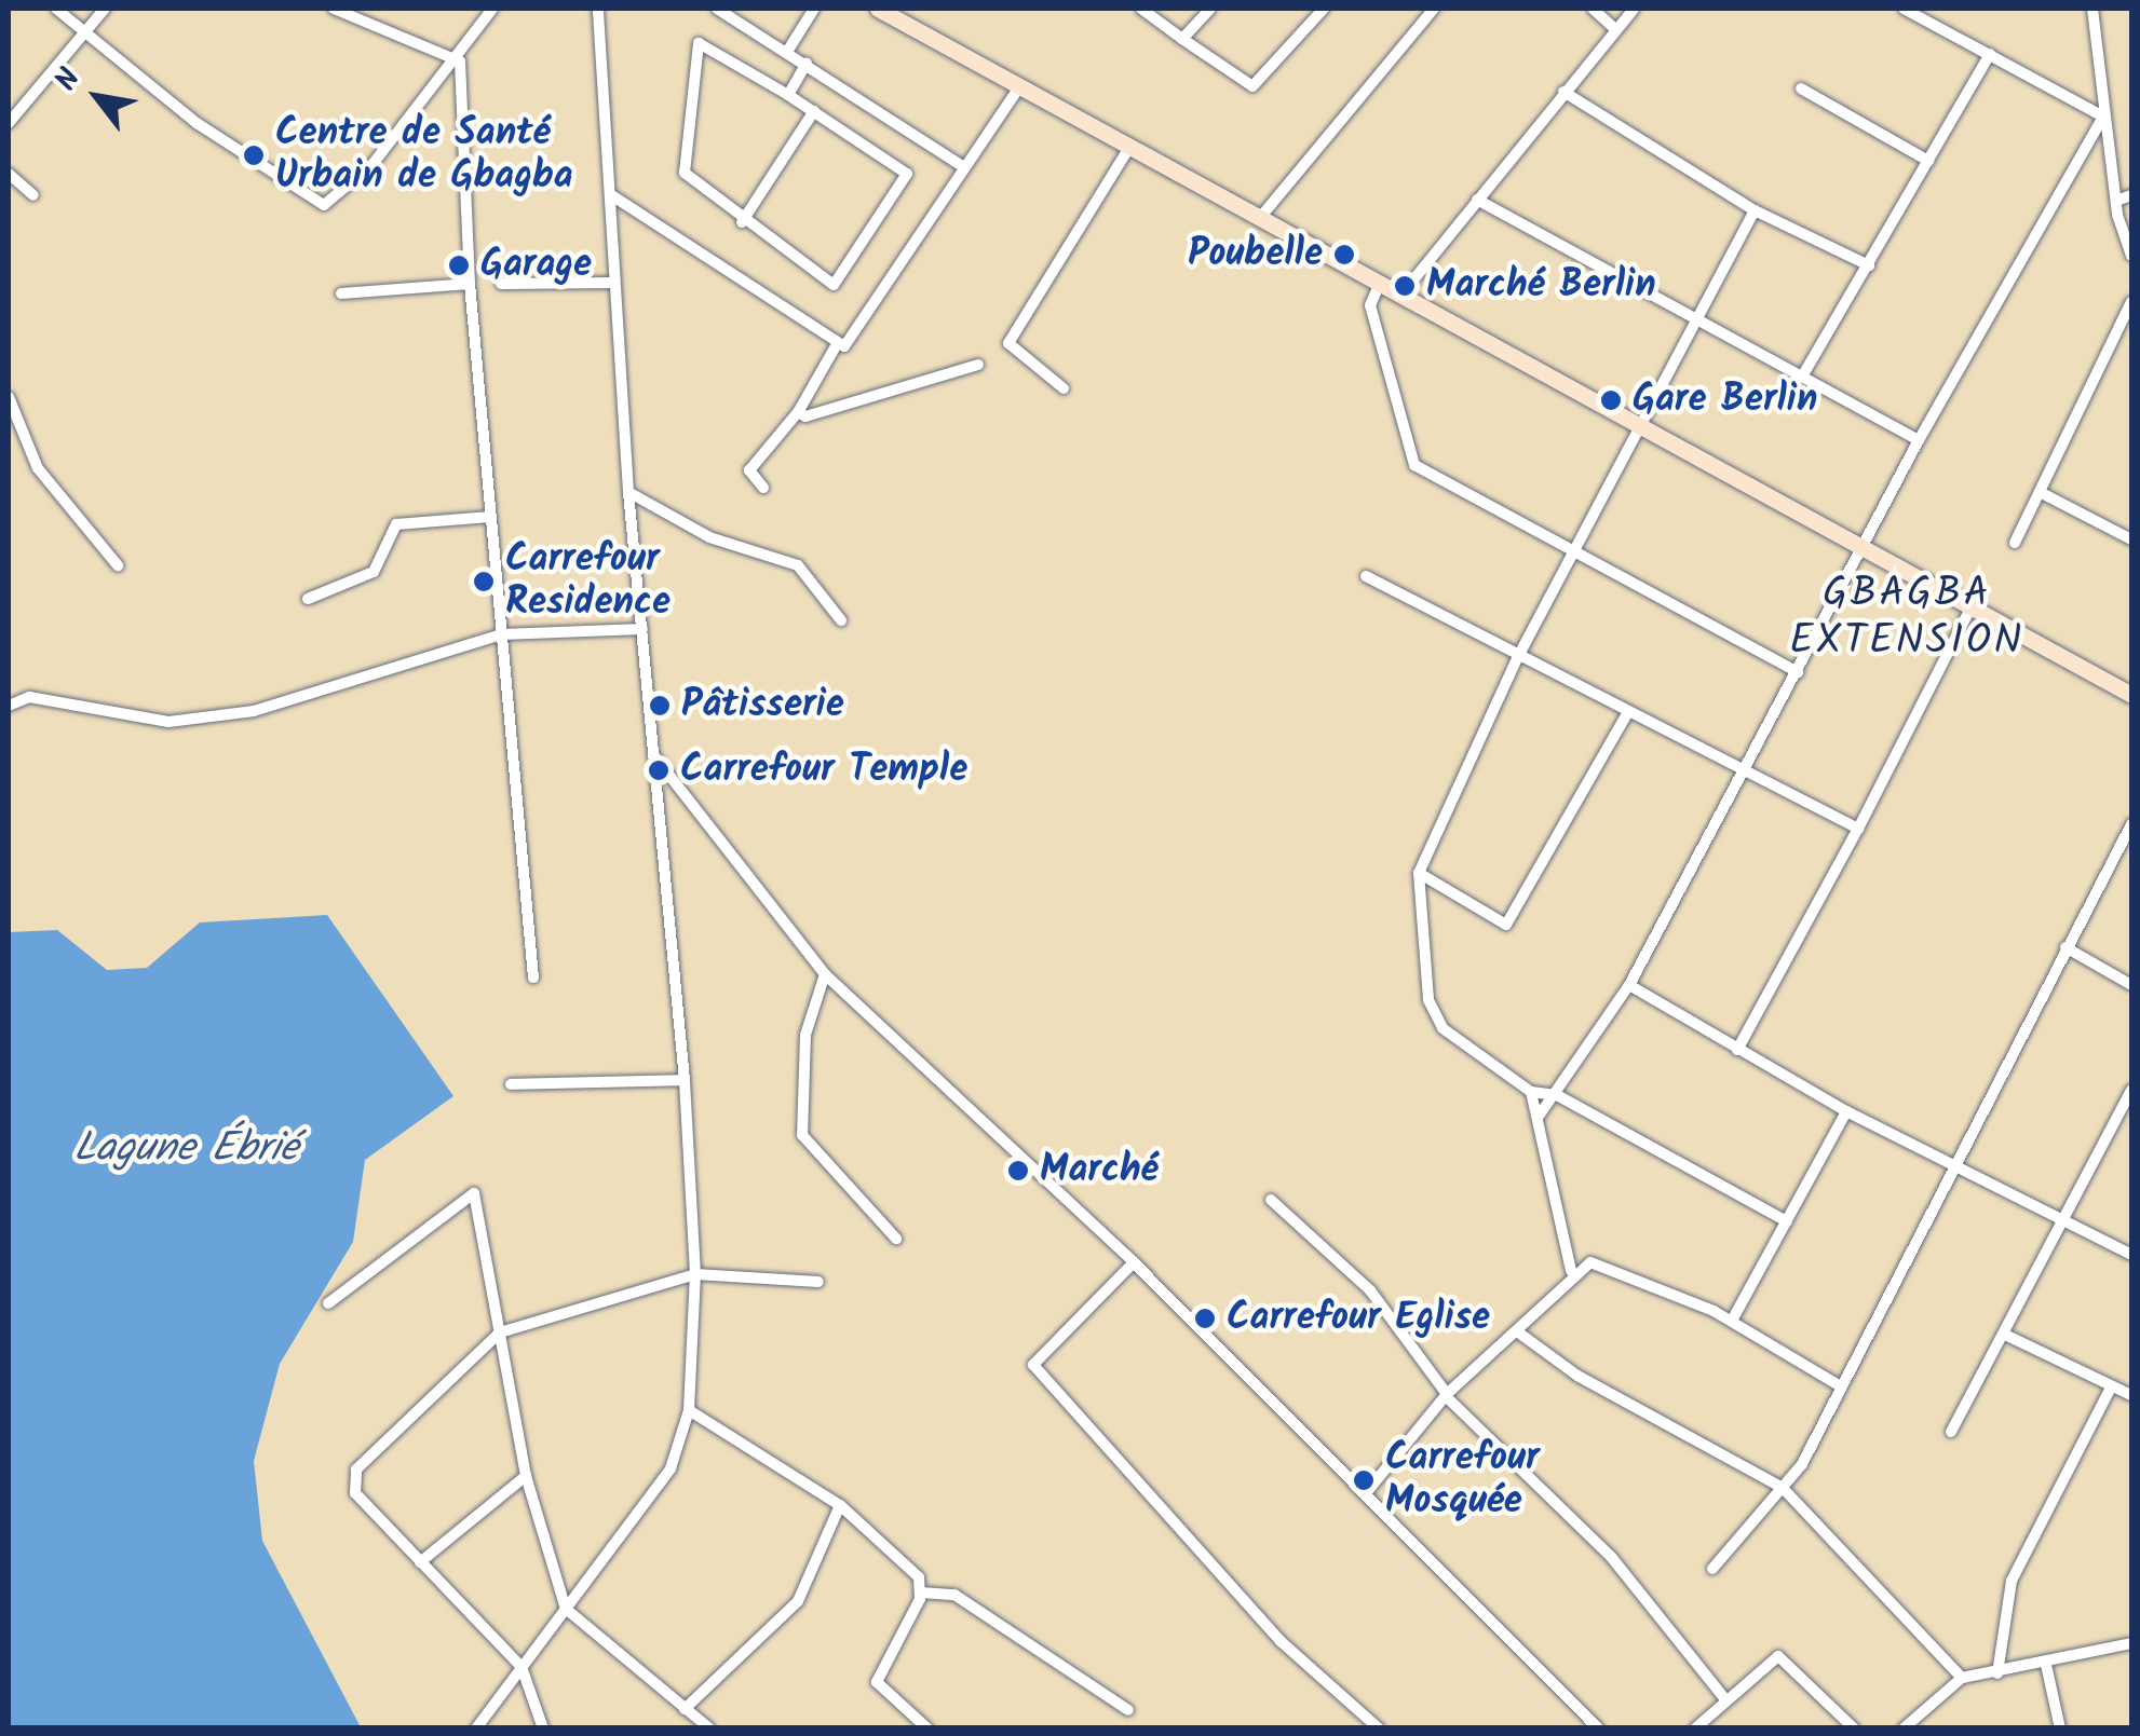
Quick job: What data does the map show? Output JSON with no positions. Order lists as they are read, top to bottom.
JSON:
{
  "districts": ["GBAGBA EXTENSION"],
  "water": ["Lagune Ébrié"],
  "places": [
    "Centre de Santé Urbain de Gbagba",
    "Poubelle",
    "Garage",
    "Marché Berlin",
    "Gare Berlin",
    "Carrefour Residence",
    "Pâtisserie",
    "Carrefour Temple",
    "Marché",
    "Carrefour Eglise",
    "Carrefour Mosquée"
  ],
  "north": "top left"
}
